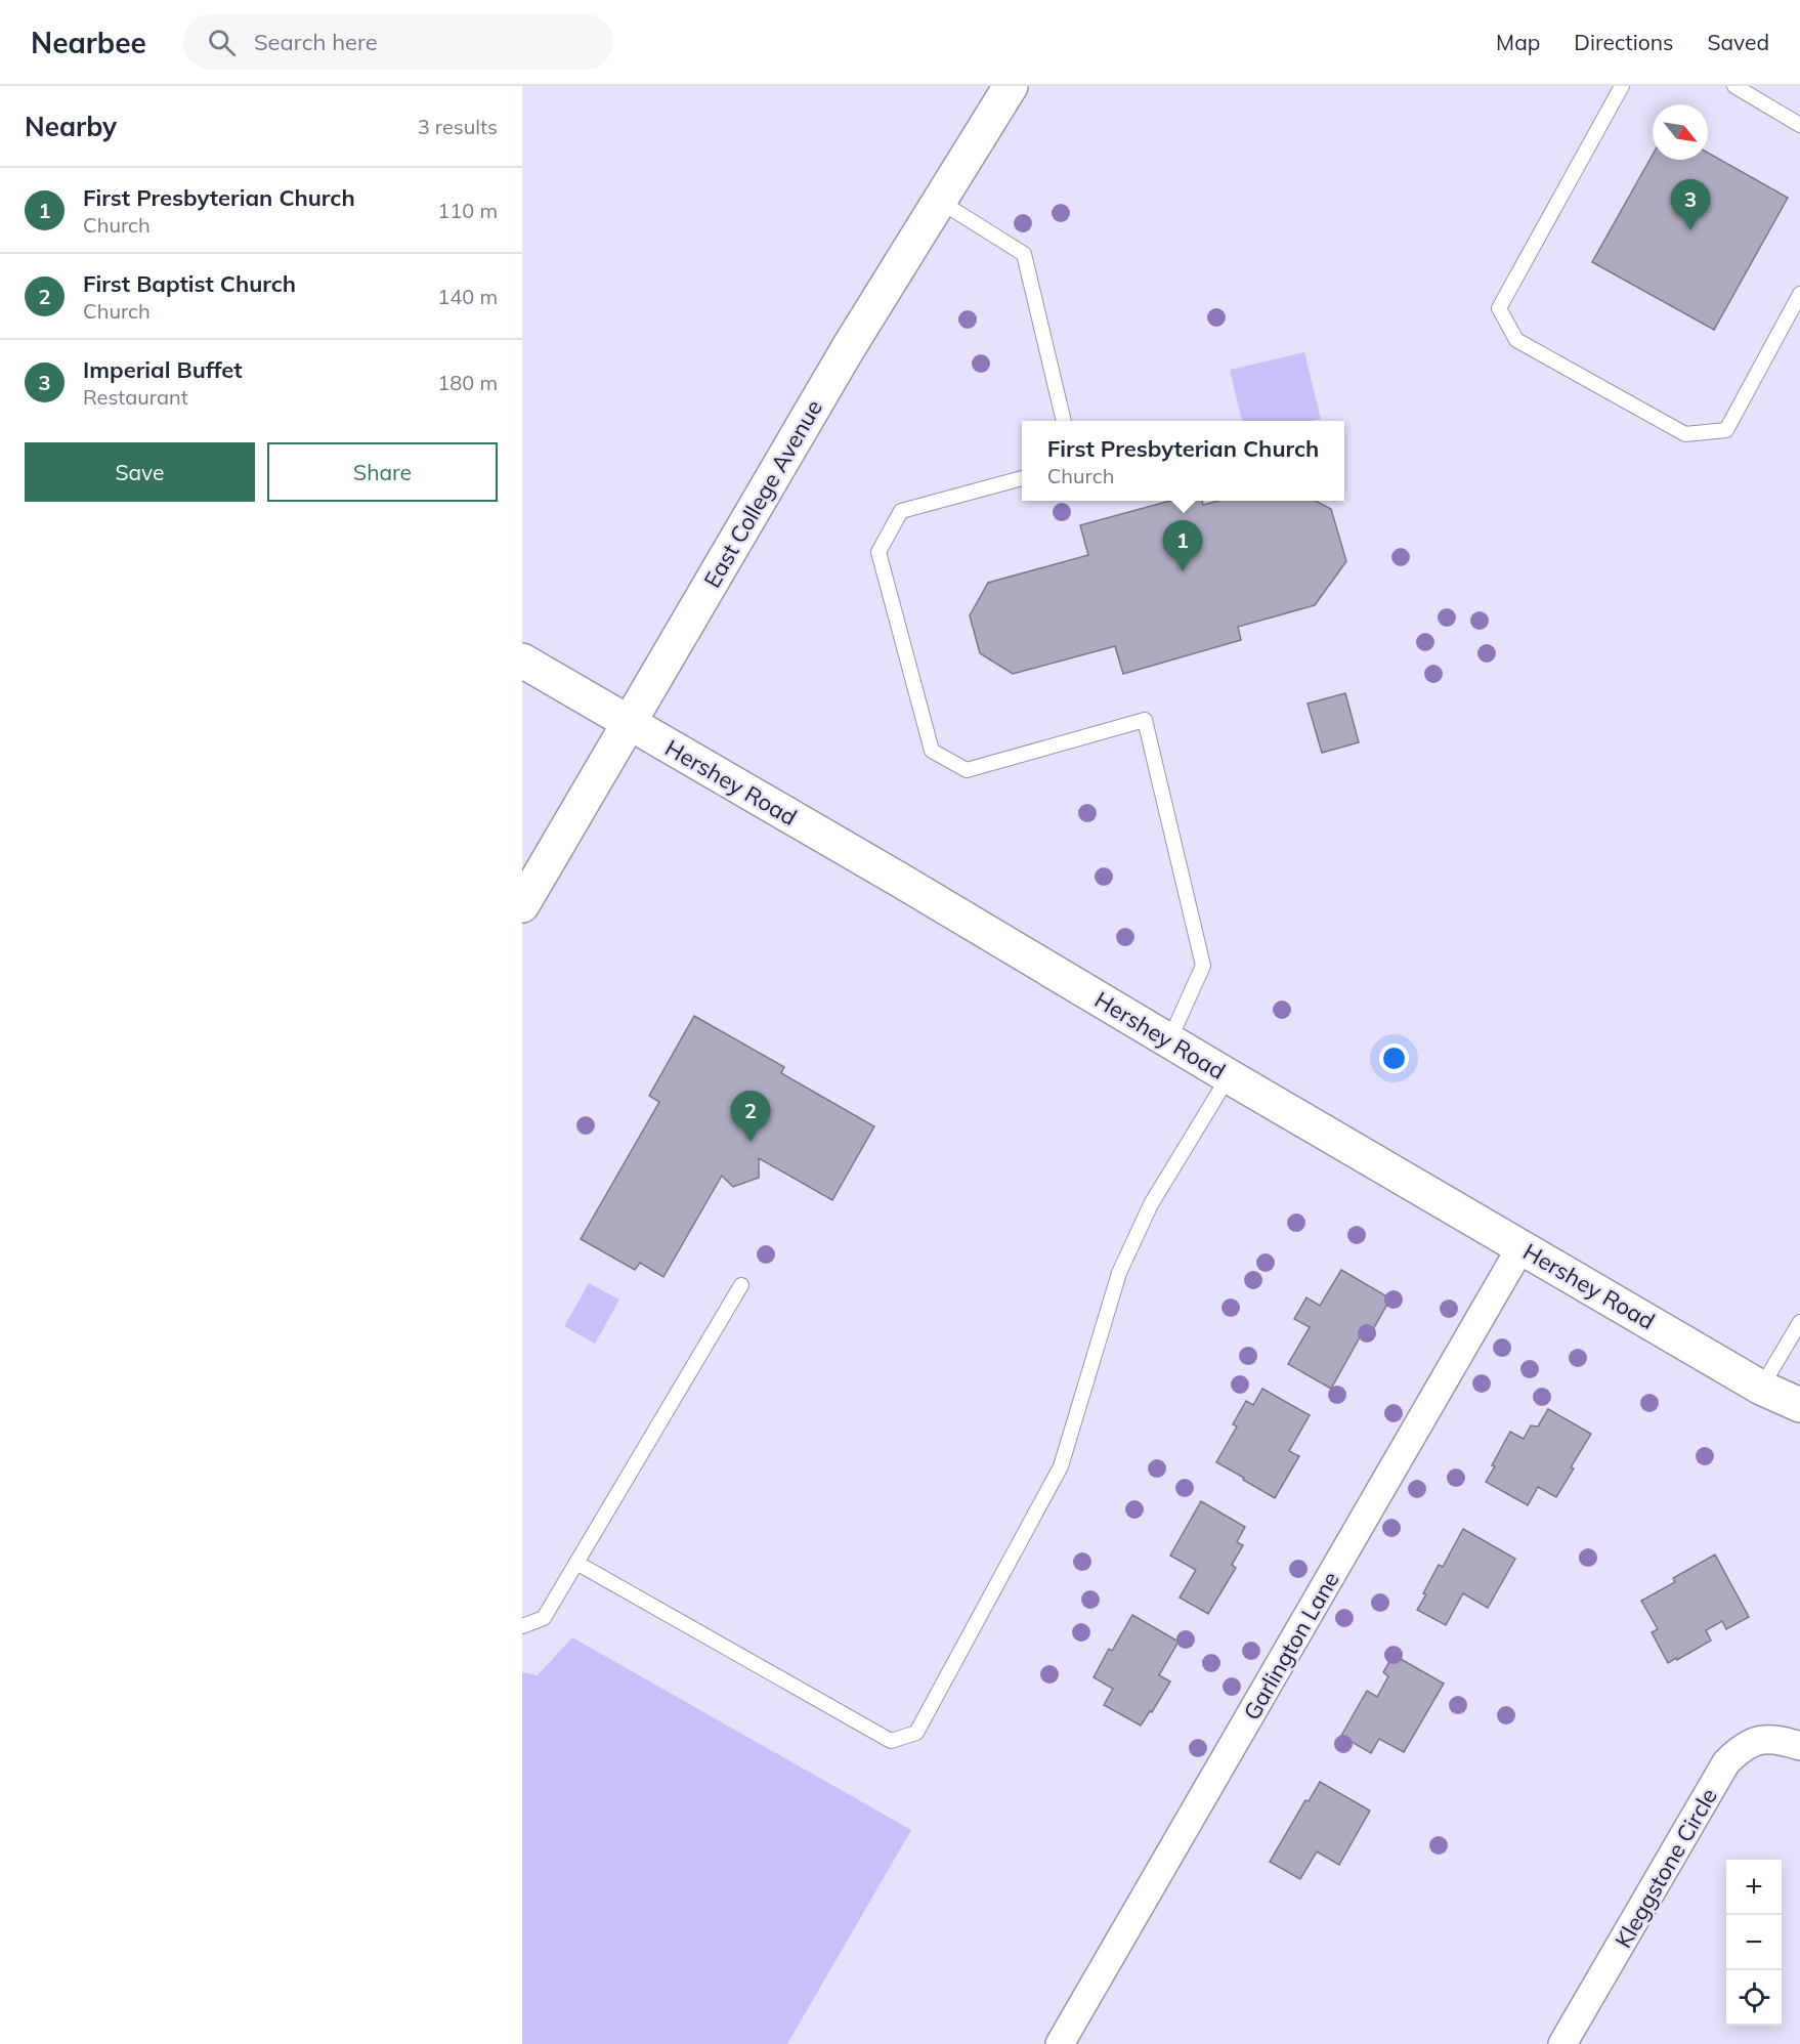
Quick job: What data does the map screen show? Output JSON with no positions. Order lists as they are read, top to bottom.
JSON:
{
  "streets": {
    "main road": ["East College Avenue", "Hershey Road"],
    "street": ["Garlington Lane", "Kleggstone Circle"]
  },
  "crossings": [
    ["East College Avenue", "Hershey Road"],
    ["Hershey Road", "Garlington Lane"]
  ],
  "north": "bottom right",
  "page": {
    "header": "Nearbee",
    "search": "Search here",
    "nav": ["Map", "Directions", "Saved"],
    "heading": ["Nearby", "3 results"],
    "list": [
      {
        "mark": "1",
        "name": "First Presbyterian Church",
        "note": "Church",
        "value": "110 m"
      },
      {
        "mark": "2",
        "name": "First Baptist Church",
        "note": "Church",
        "value": "140 m"
      },
      {
        "mark": "3",
        "name": "Imperial Buffet",
        "note": "Restaurant",
        "value": "180 m"
      }
    ],
    "pins": ["3", "1", "2"],
    "popup": ["First Presbyterian Church", "Church"],
    "buttons": ["Save", "Share"],
    "map_buttons": ["+", "−"]
  }
}
